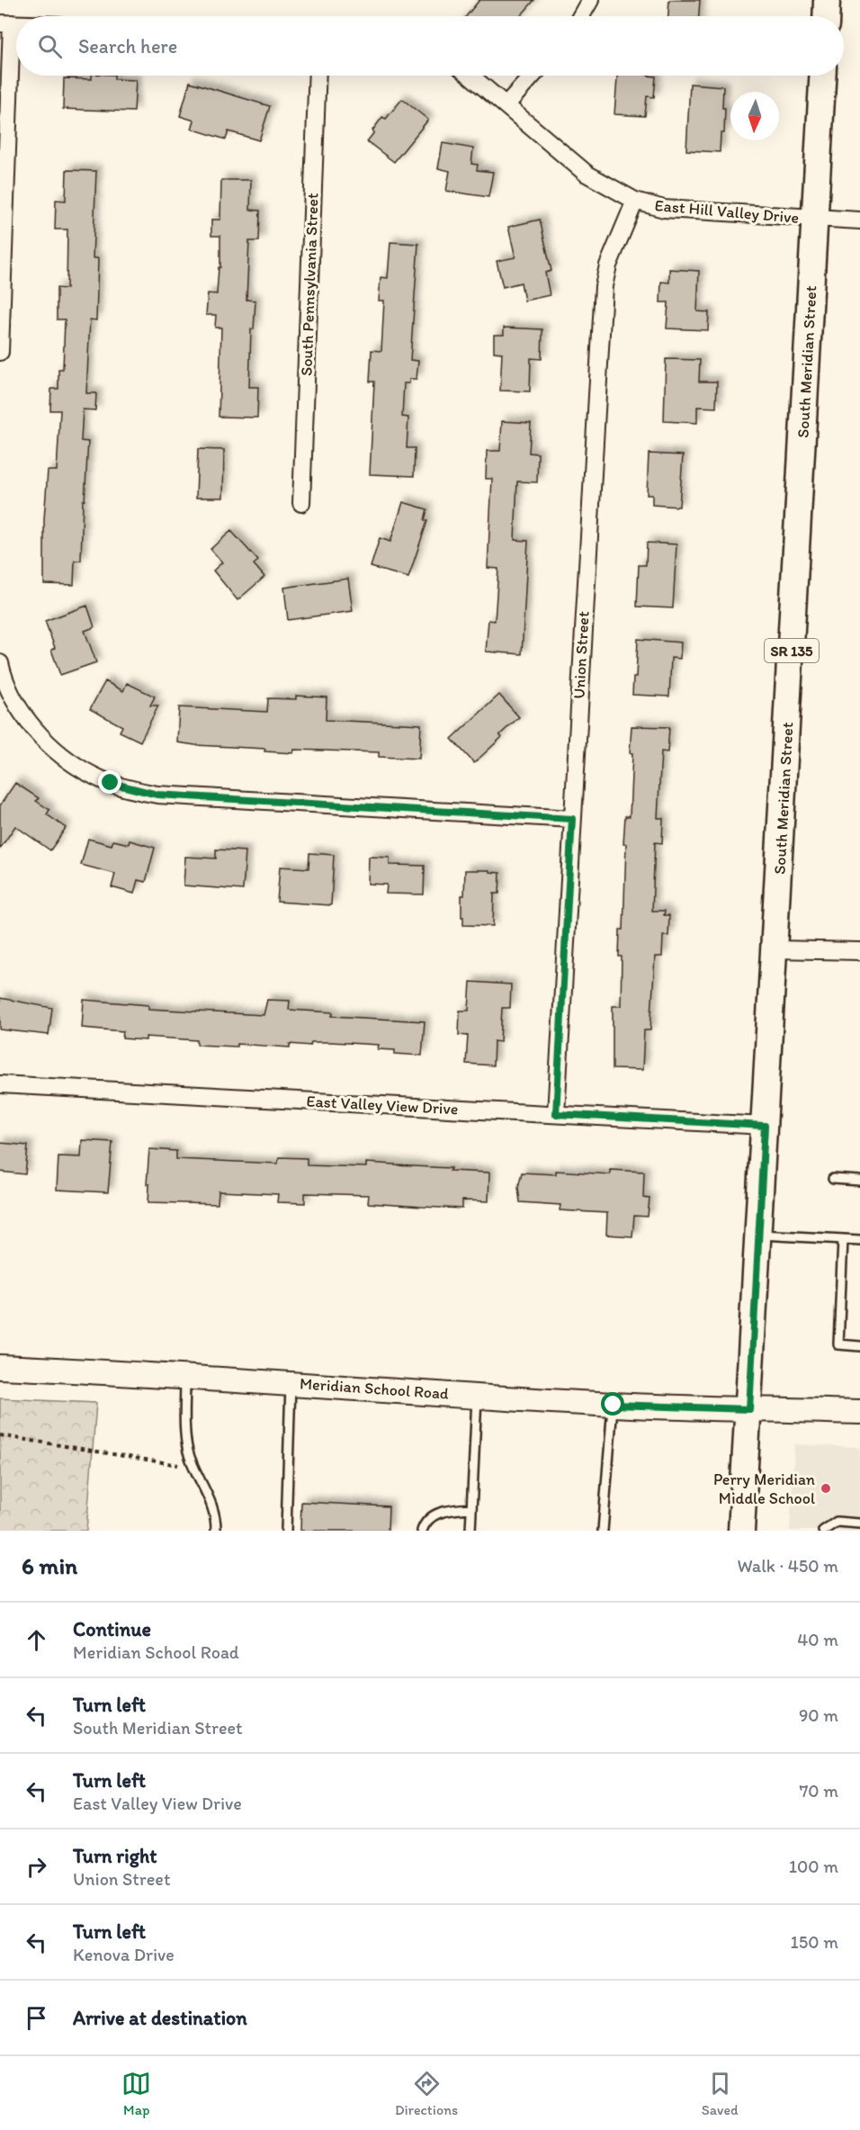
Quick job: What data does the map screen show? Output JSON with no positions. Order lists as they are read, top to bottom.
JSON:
{
  "streets": {
    "main road": ["South Meridian Street", "SR 135", "Meridian School Road"],
    "street": [
      "East Hill Valley Drive",
      "South Pennsylvania Street",
      "Union Street",
      "East Valley View Drive"
    ]
  },
  "crossings": [
    ["East Hill Valley Drive", "South Meridian Street"],
    ["East Hill Valley Drive", "Union Street"],
    ["South Meridian Street", "East Valley View Drive"],
    ["South Meridian Street", "Meridian School Road"],
    ["Union Street", "East Valley View Drive"]
  ],
  "places": ["Perry Meridian Middle School"],
  "north": "bottom",
  "page": {
    "search": "Search here",
    "heading": ["6 min", "Walk · 450 m"],
    "list": [
      ["Continue", "Meridian School Road", "40 m"],
      ["Turn left", "South Meridian Street", "90 m"],
      ["Turn left", "East Valley View Drive", "70 m"],
      ["Turn right", "Union Street", "100 m"],
      ["Turn left", "Kenova Drive", "150 m"],
      "Arrive at destination"
    ],
    "nav": ["Map", "Directions", "Saved"]
  }
}
